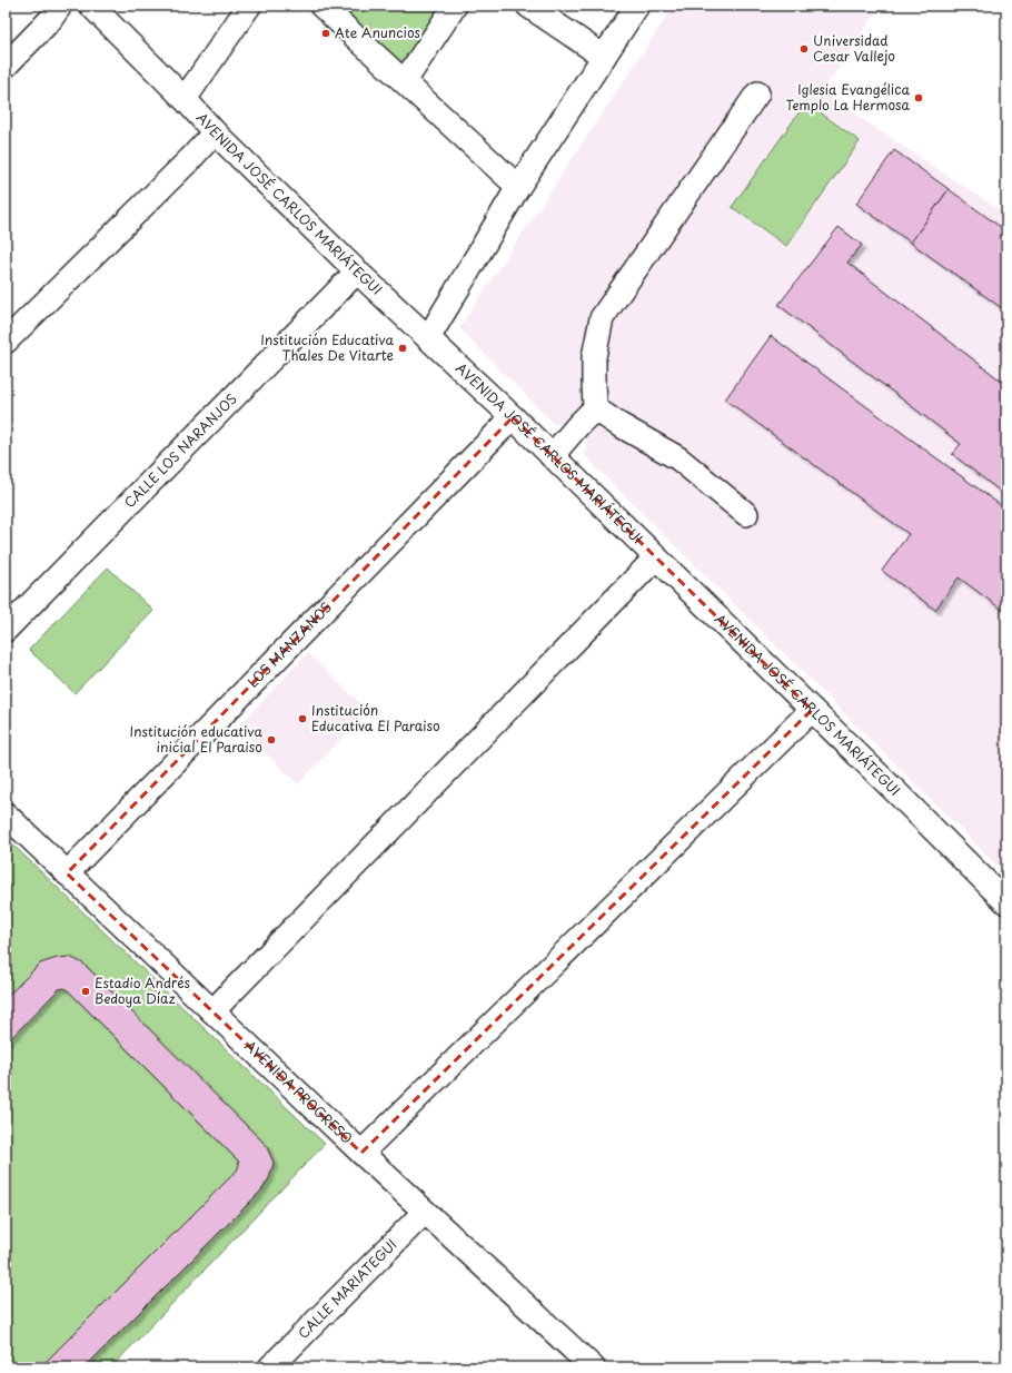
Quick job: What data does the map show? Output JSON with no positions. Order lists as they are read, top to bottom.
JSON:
{
  "streets": {
    "street": [
      "AVENIDA JOSÉ CARLOS MARIÁTEGUI",
      "CALLE LOS NARANJOS",
      "LOS MANZANOS",
      "AVENIDA PROGRESO",
      "CALLE MARIATEGUI"
    ]
  },
  "crossings": [
    ["AVENIDA JOSÉ CARLOS MARIÁTEGUI", "CALLE LOS NARANJOS"],
    ["AVENIDA JOSÉ CARLOS MARIÁTEGUI", "LOS MANZANOS"],
    ["LOS MANZANOS", "AVENIDA PROGRESO"],
    ["AVENIDA PROGRESO", "CALLE MARIATEGUI"]
  ],
  "places": [
    "Ate Anuncios",
    "Universidad Cesar Vallejo",
    "Iglesia Evangélica Templo La Hermosa",
    "Institución Educativa Thales De Vitarte",
    "Institución Educativa El Paraiso",
    "Institución educativa inicial El Paraiso",
    "Estadio Andrés Bedoya Díaz"
  ]
}
